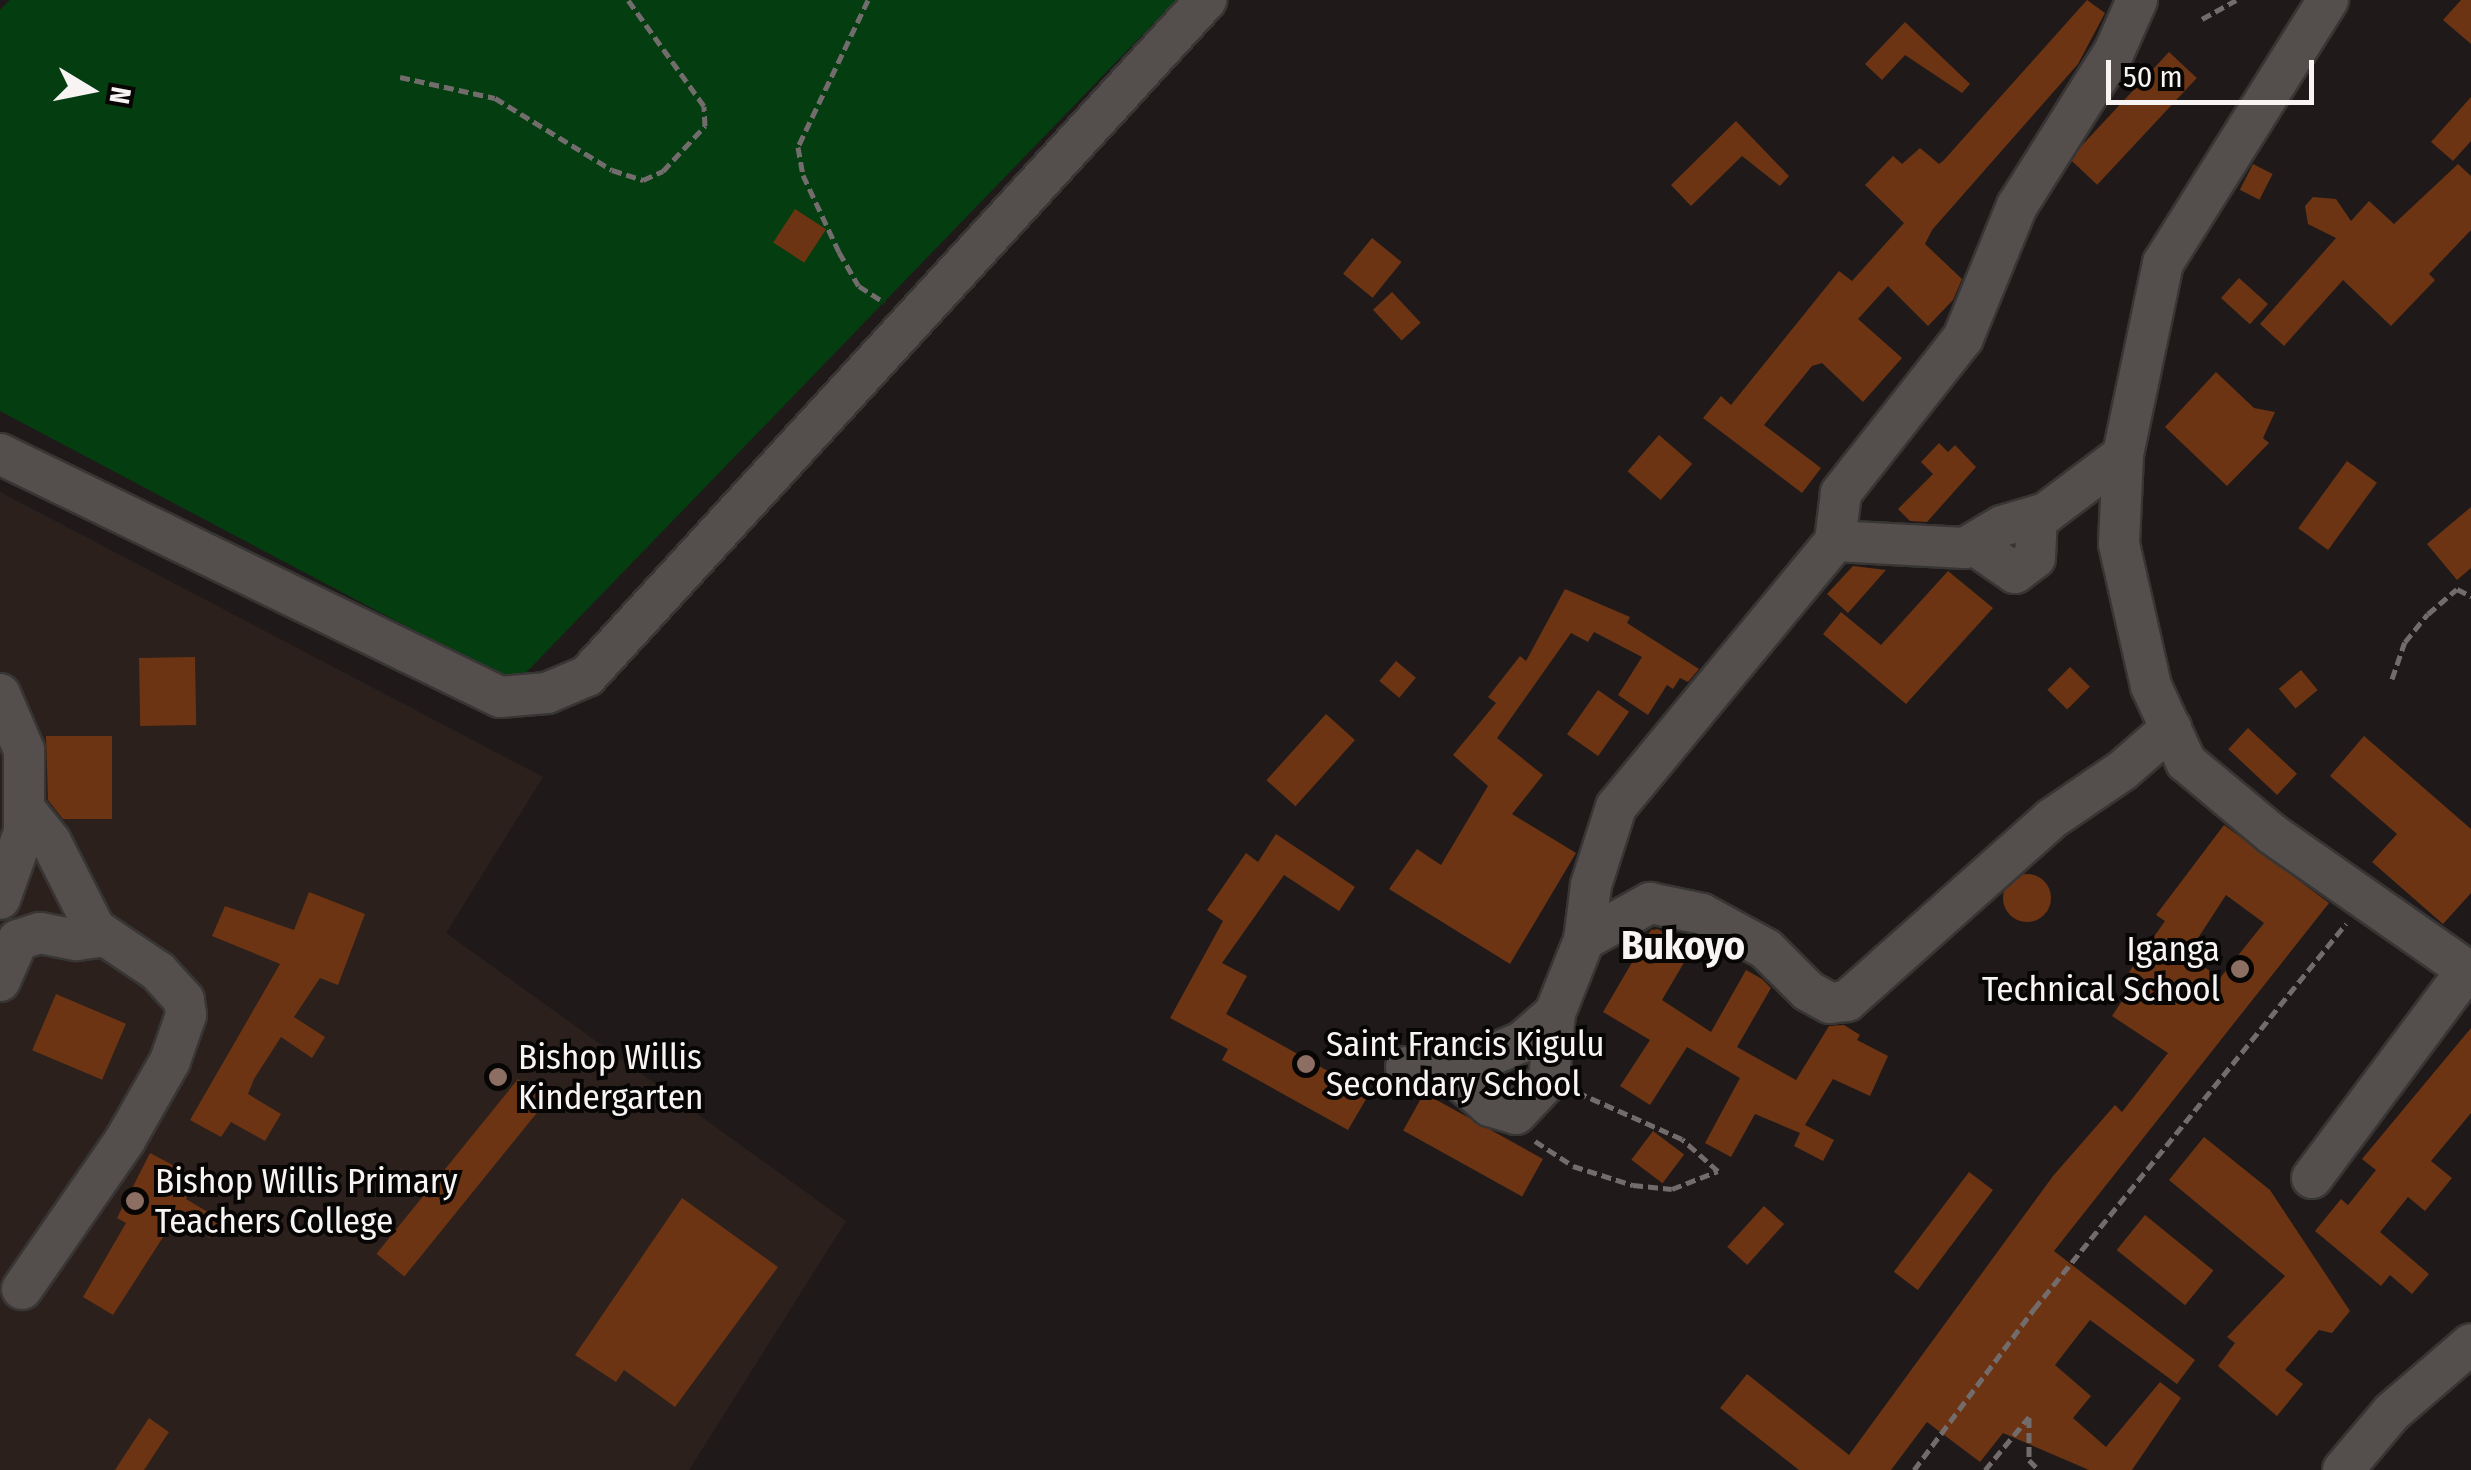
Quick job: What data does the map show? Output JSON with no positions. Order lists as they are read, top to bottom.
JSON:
{
  "districts": ["Bukoyo"],
  "places": [
    "Iganga Technical School",
    "Saint Francis Kigulu Secondary School",
    "Bishop Willis Kindergarten",
    "Bishop Willis Primary Teachers College"
  ],
  "scale_bar": "50 m",
  "north": "right"
}
